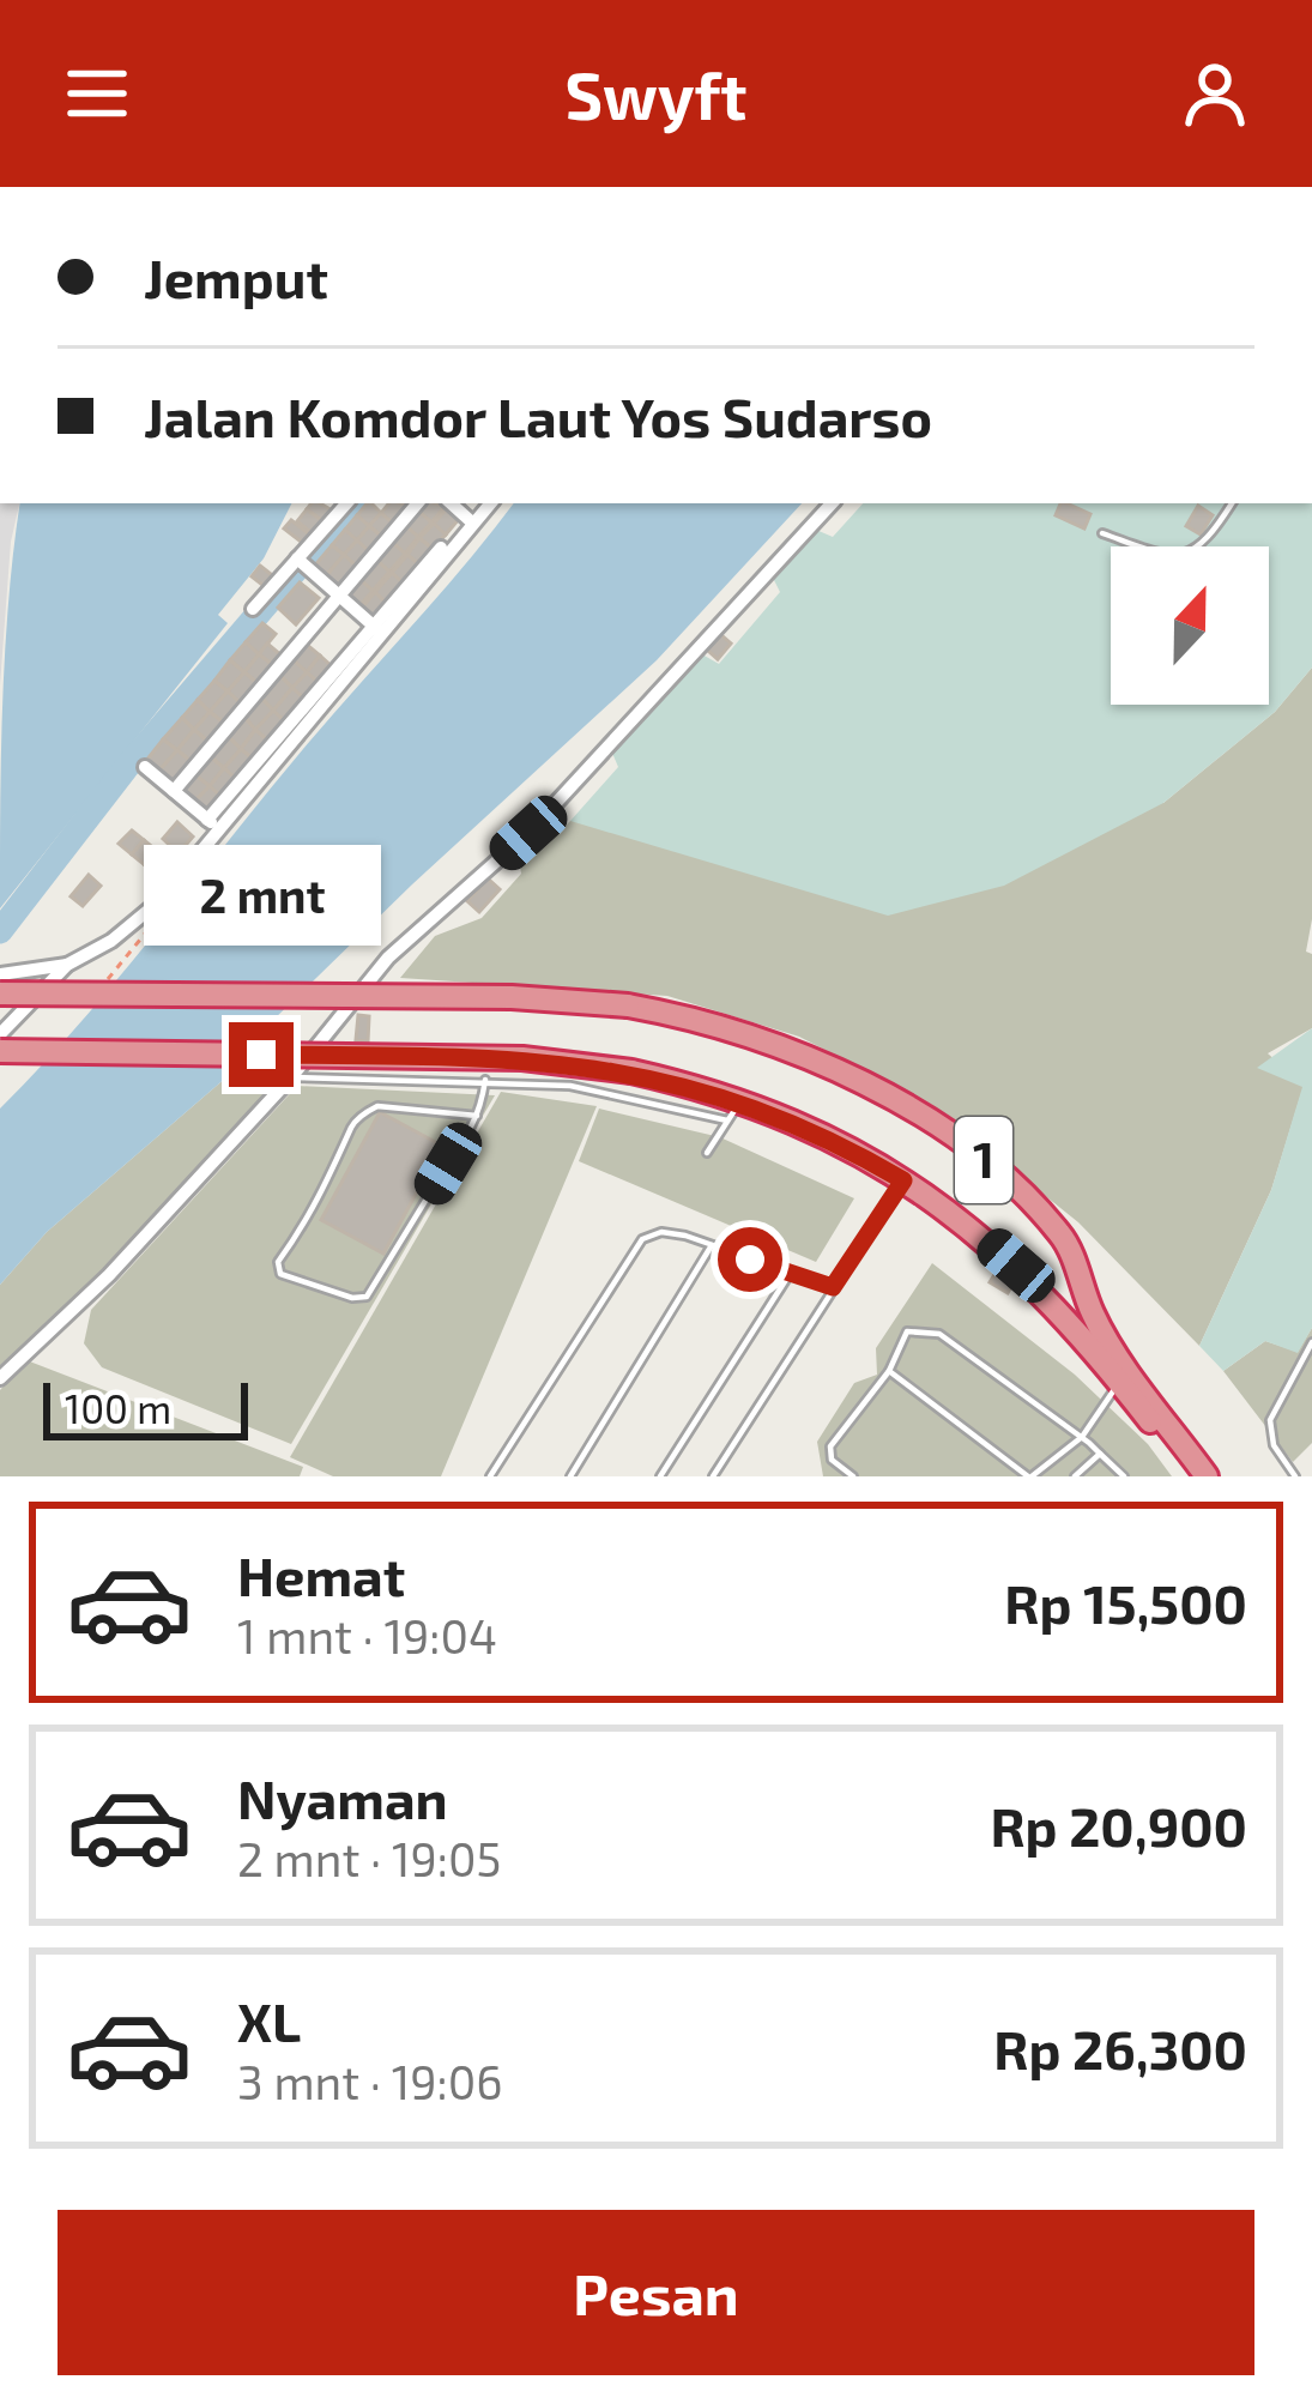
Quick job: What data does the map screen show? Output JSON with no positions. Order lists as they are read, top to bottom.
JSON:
{
  "streets": {
    "highway": ["1"]
  },
  "scale_bar": "100 m",
  "north": "top",
  "page": {
    "header": "Swyft",
    "banner": ["Jemput", "Jalan Komdor Laut Yos Sudarso"],
    "bubble": "2 mnt",
    "scale": "100 m",
    "list": [
      {
        "name": "Hemat",
        "note": "1 mnt · 19:04",
        "value": "Rp 15,500"
      },
      {
        "name": "Nyaman",
        "note": "2 mnt · 19:05",
        "value": "Rp 20,900"
      },
      {
        "name": "XL",
        "note": "3 mnt · 19:06",
        "value": "Rp 26,300"
      }
    ],
    "buttons": "Pesan"
  }
}
